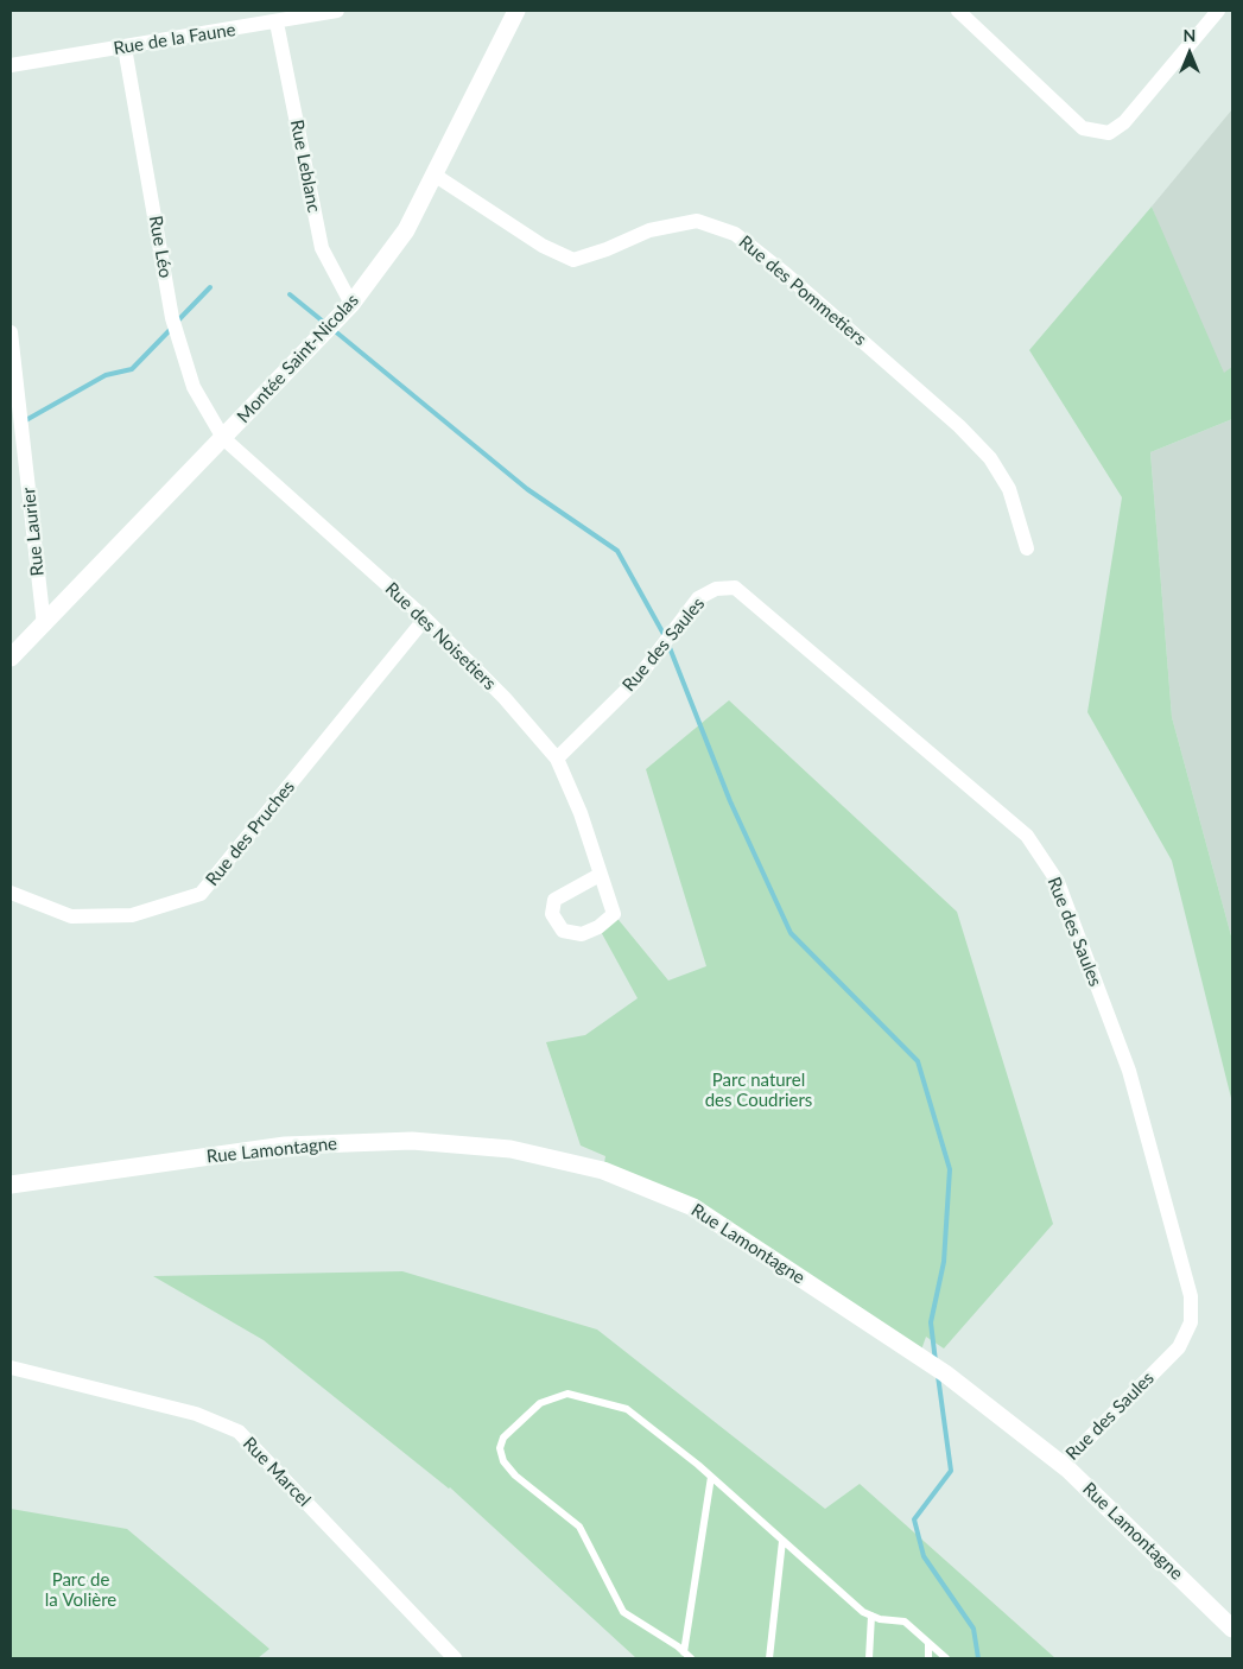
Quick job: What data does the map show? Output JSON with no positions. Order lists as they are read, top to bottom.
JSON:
{
  "streets": {
    "street": [
      "Rue de la Faune",
      "Rue Leblanc",
      "Rue Léo",
      "Rue des Pommetiers",
      "Montée Saint-Nicolas",
      "Rue Laurier",
      "Rue des Noisetiers",
      "Rue des Saules",
      "Rue des Pruches",
      "Rue Lamontagne",
      "Rue Marcel"
    ]
  },
  "crossings": [
    ["Rue de la Faune", "Rue Leblanc"],
    ["Rue de la Faune", "Rue Léo"],
    ["Rue Leblanc", "Montée Saint-Nicolas"],
    ["Rue Léo", "Montée Saint-Nicolas"],
    ["Rue Léo", "Rue des Noisetiers"],
    ["Rue des Pommetiers", "Montée Saint-Nicolas"],
    ["Montée Saint-Nicolas", "Rue Laurier"],
    ["Montée Saint-Nicolas", "Rue des Noisetiers"],
    ["Rue des Noisetiers", "Rue des Saules"],
    ["Rue des Noisetiers", "Rue des Pruches"],
    ["Rue des Saules", "Rue Lamontagne"]
  ],
  "parks": ["Parc naturel des Coudriers", "Parc de la Volière"],
  "north": "top"
}
